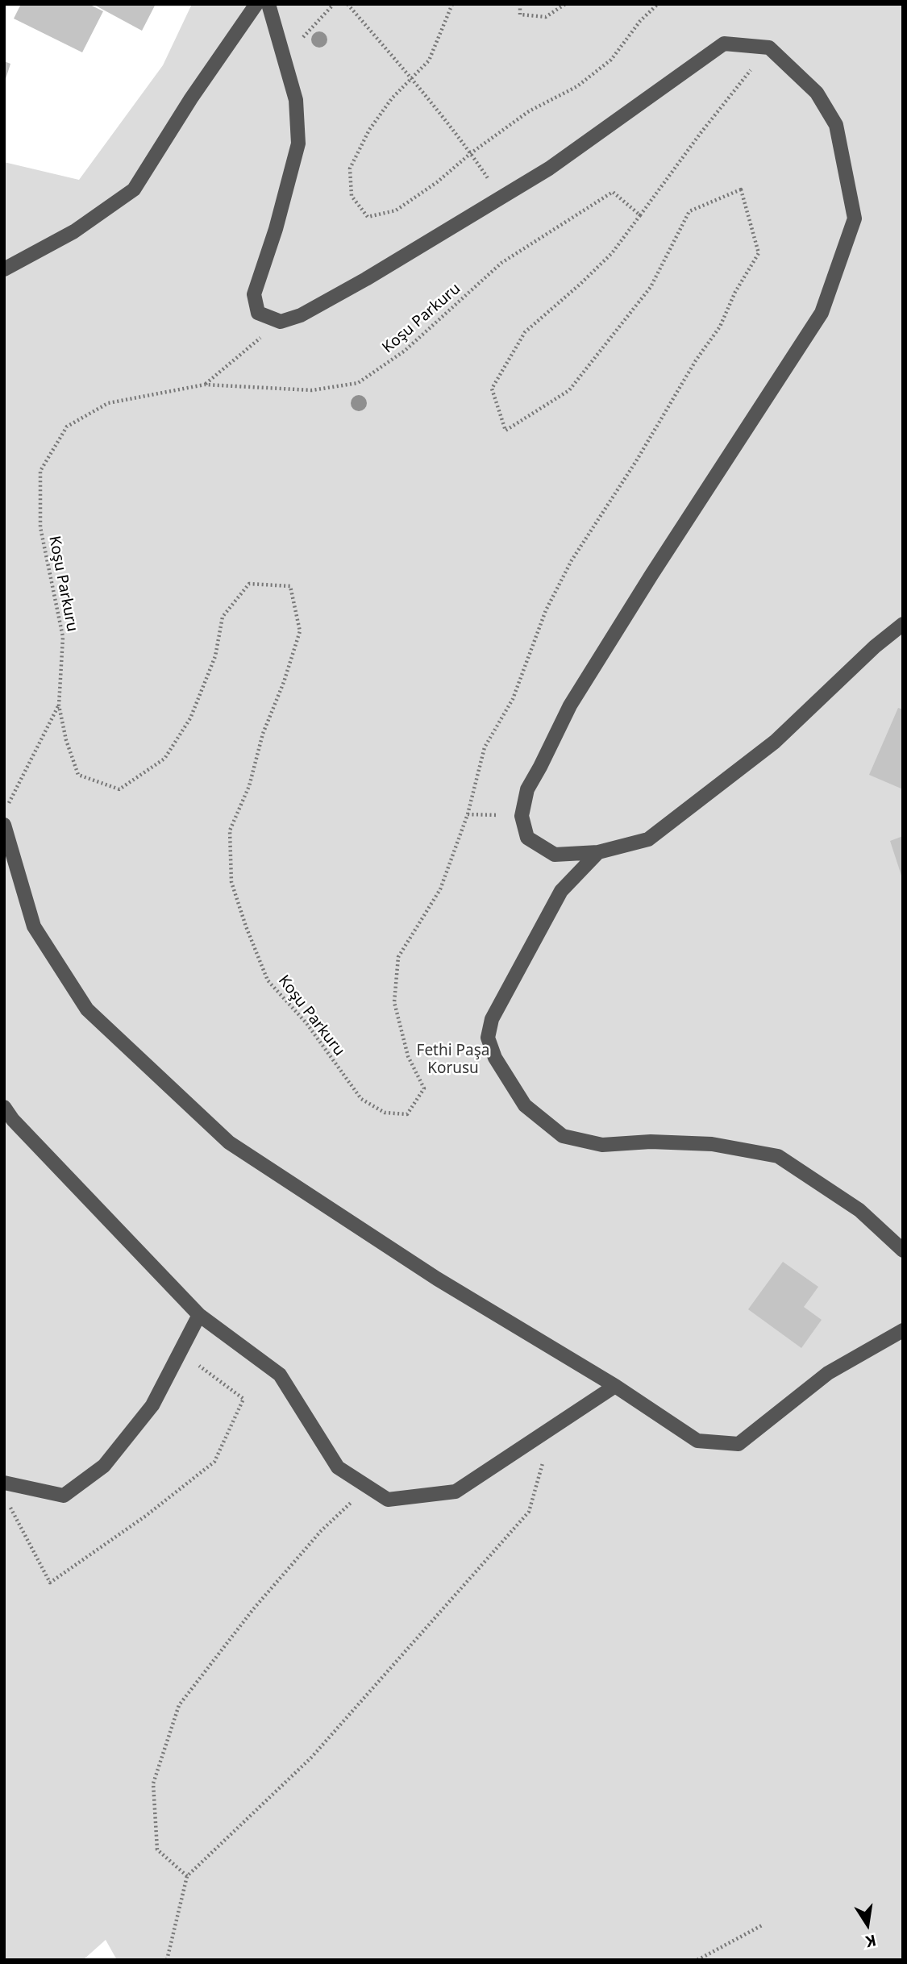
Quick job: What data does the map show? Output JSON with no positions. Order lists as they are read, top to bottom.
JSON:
{
  "streets": {
    "path": ["Koşu Parkuru"]
  },
  "parks": ["Fethi Paşa Korusu"],
  "north": "bottom"
}
